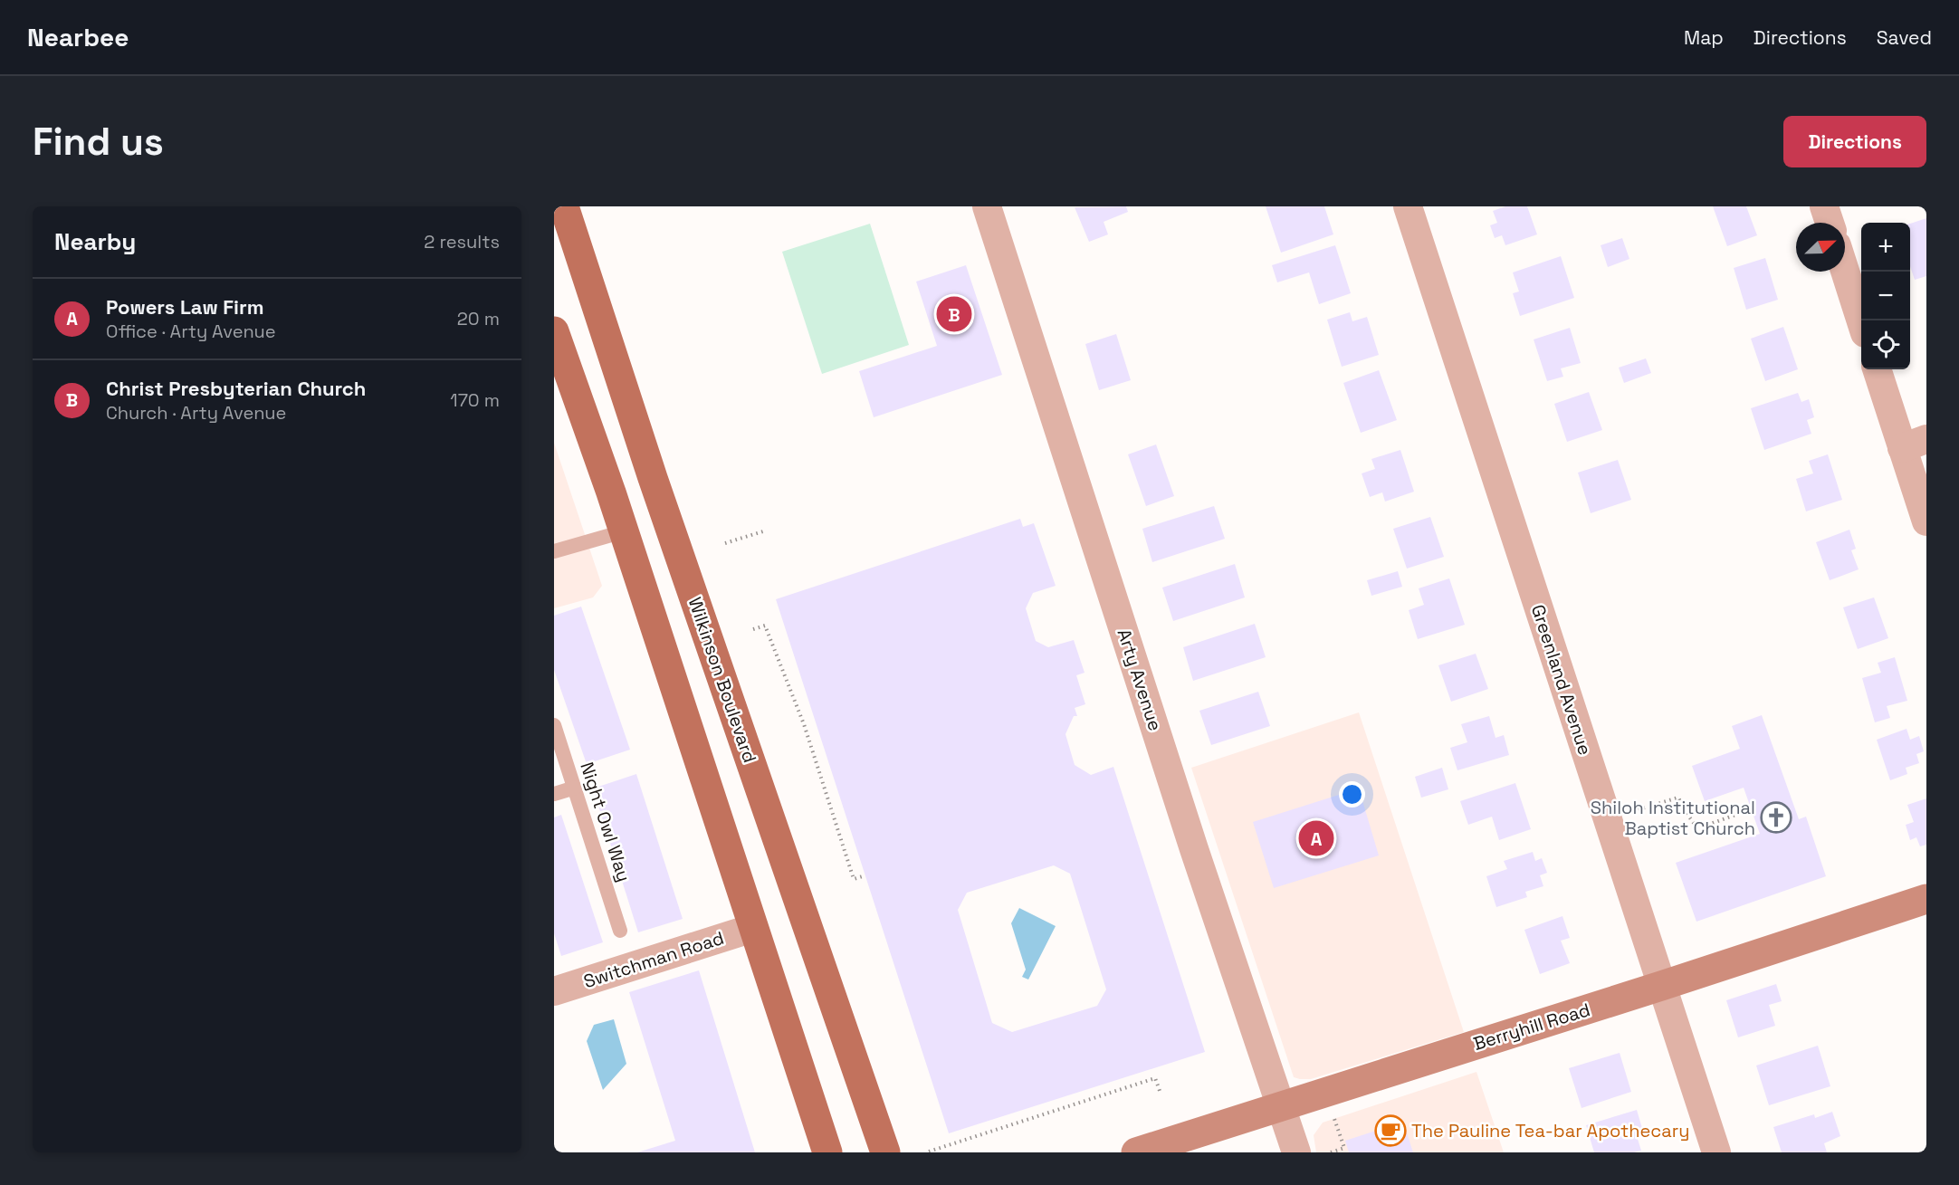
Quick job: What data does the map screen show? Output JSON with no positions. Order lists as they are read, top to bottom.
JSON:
{
  "streets": {
    "main road": ["Wilkinson Boulevard"],
    "street": [
      "Arty Avenue",
      "Greenland Avenue",
      "Switchman Road",
      "Berryhill Road"
    ],
    "lane": ["Night Owl Way"]
  },
  "crossings": [
    ["Arty Avenue", "Berryhill Road"],
    ["Greenland Avenue", "Berryhill Road"]
  ],
  "places": {
    "church": ["Shiloh Institutional Baptist Church"],
    "cafe": ["The Pauline Tea-bar Apothecary"]
  },
  "north": "top right",
  "page": {
    "header": "Nearbee",
    "nav": ["Map", "Directions", "Saved"],
    "buttons": "Directions",
    "title": "Find us",
    "heading": ["Nearby", "2 results"],
    "map_buttons": ["+", "−"],
    "list": [
      {
        "mark": "A",
        "name": "Powers Law Firm",
        "note": "Office · Arty Avenue",
        "value": "20 m"
      },
      {
        "mark": "B",
        "name": "Christ Presbyterian Church",
        "note": "Church · Arty Avenue",
        "value": "170 m"
      }
    ],
    "pins": ["B", "A"]
  }
}
